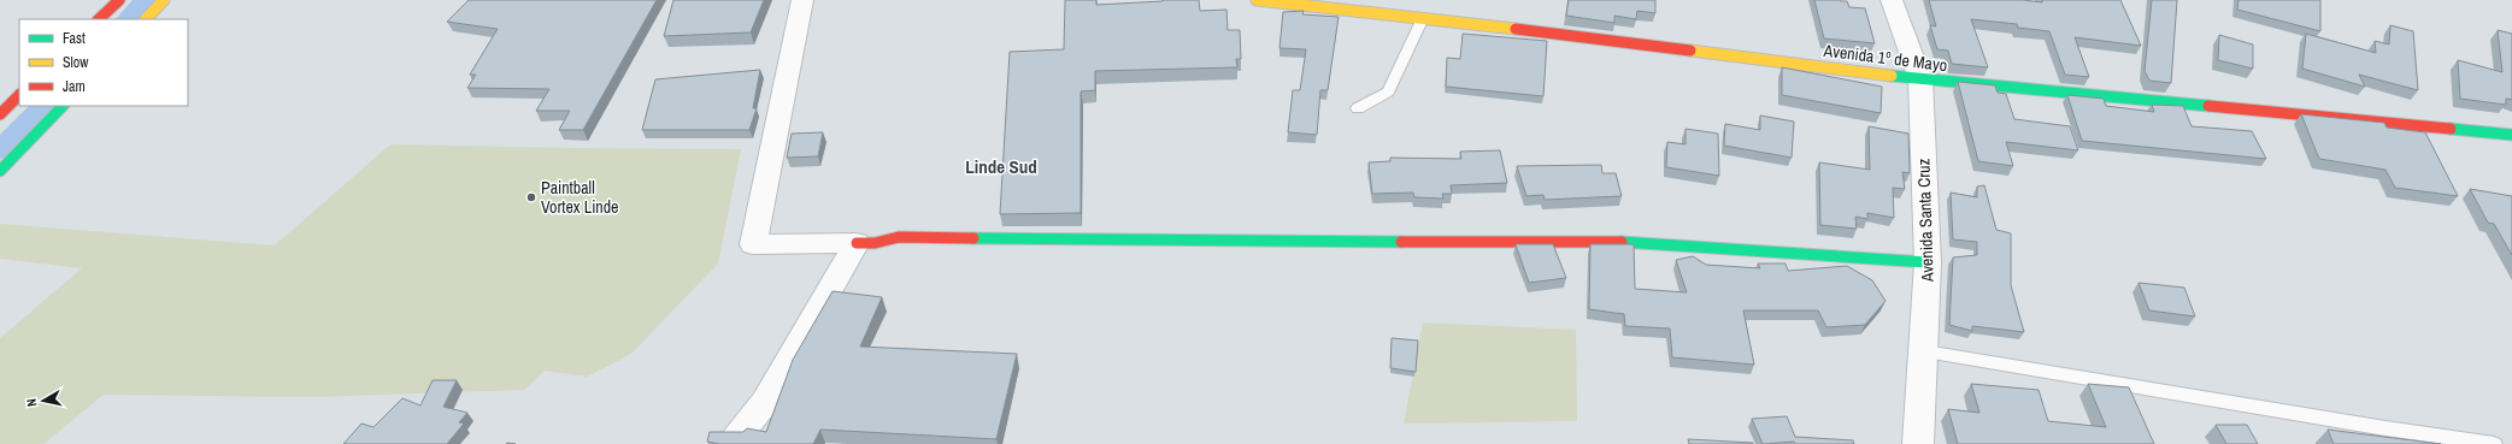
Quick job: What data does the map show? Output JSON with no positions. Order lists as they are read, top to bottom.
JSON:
{
  "streets": {
    "main road": ["Avenida 1º de Mayo"],
    "street": ["Avenida Santa Cruz"]
  },
  "crossings": [
    ["Avenida 1º de Mayo", "Avenida Santa Cruz"]
  ],
  "districts": ["Linde Sud"],
  "places": ["Paintball Vortex Linde"],
  "legend": ["Fast", "Slow", "Jam"],
  "north": "left"
}
